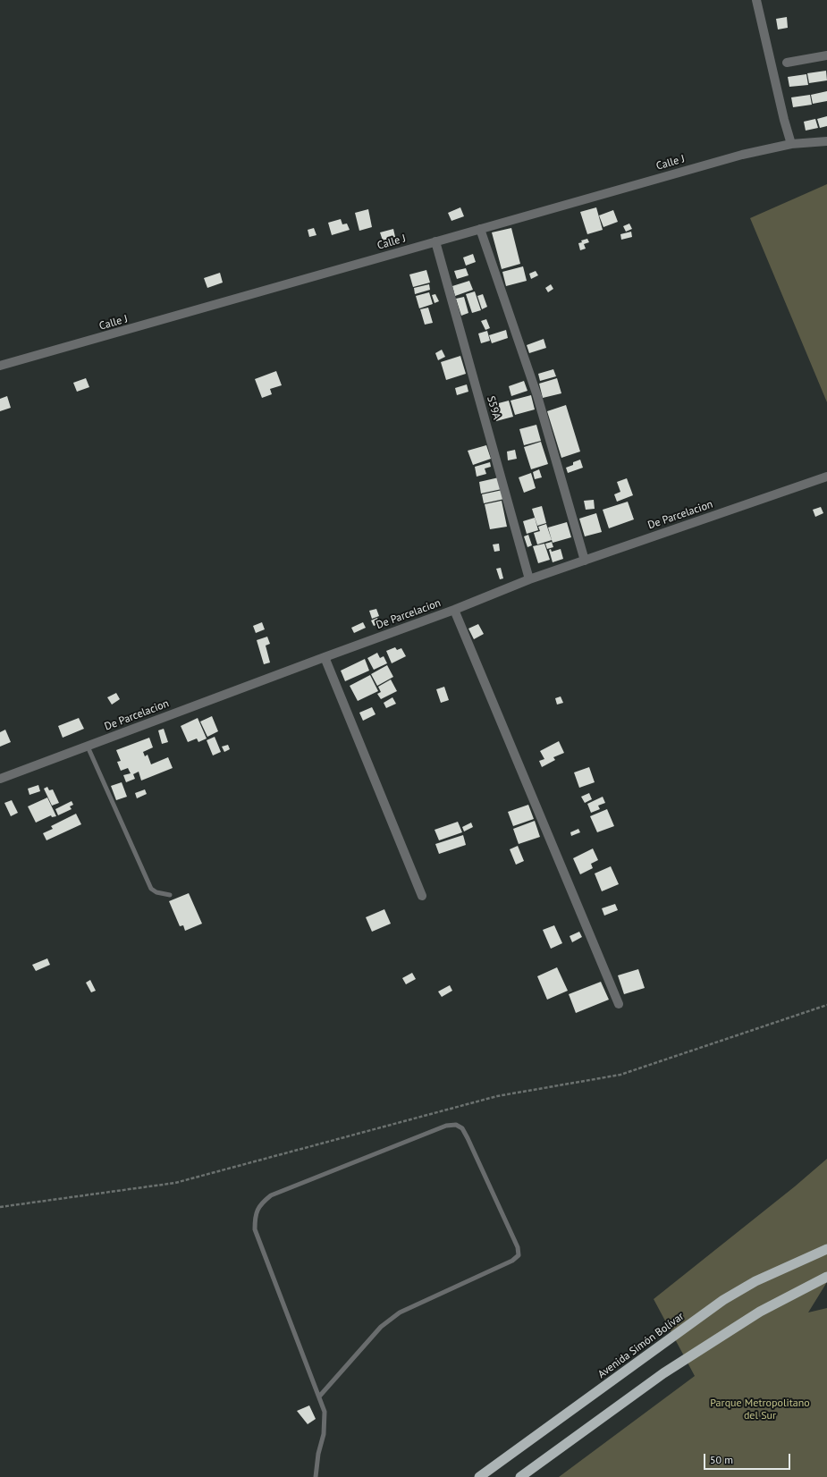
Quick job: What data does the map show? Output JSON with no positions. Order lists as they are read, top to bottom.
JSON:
{
  "streets": {
    "highway": ["Avenida Simón Bolívar"],
    "street": ["Calle J", "S59A", "De Parcelacion"]
  },
  "crossings": [
    ["Calle J", "S59A"],
    ["S59A", "De Parcelacion"]
  ],
  "parks": ["Parque Metropolitano del Sur"],
  "scale_bar": "50 m"
}
